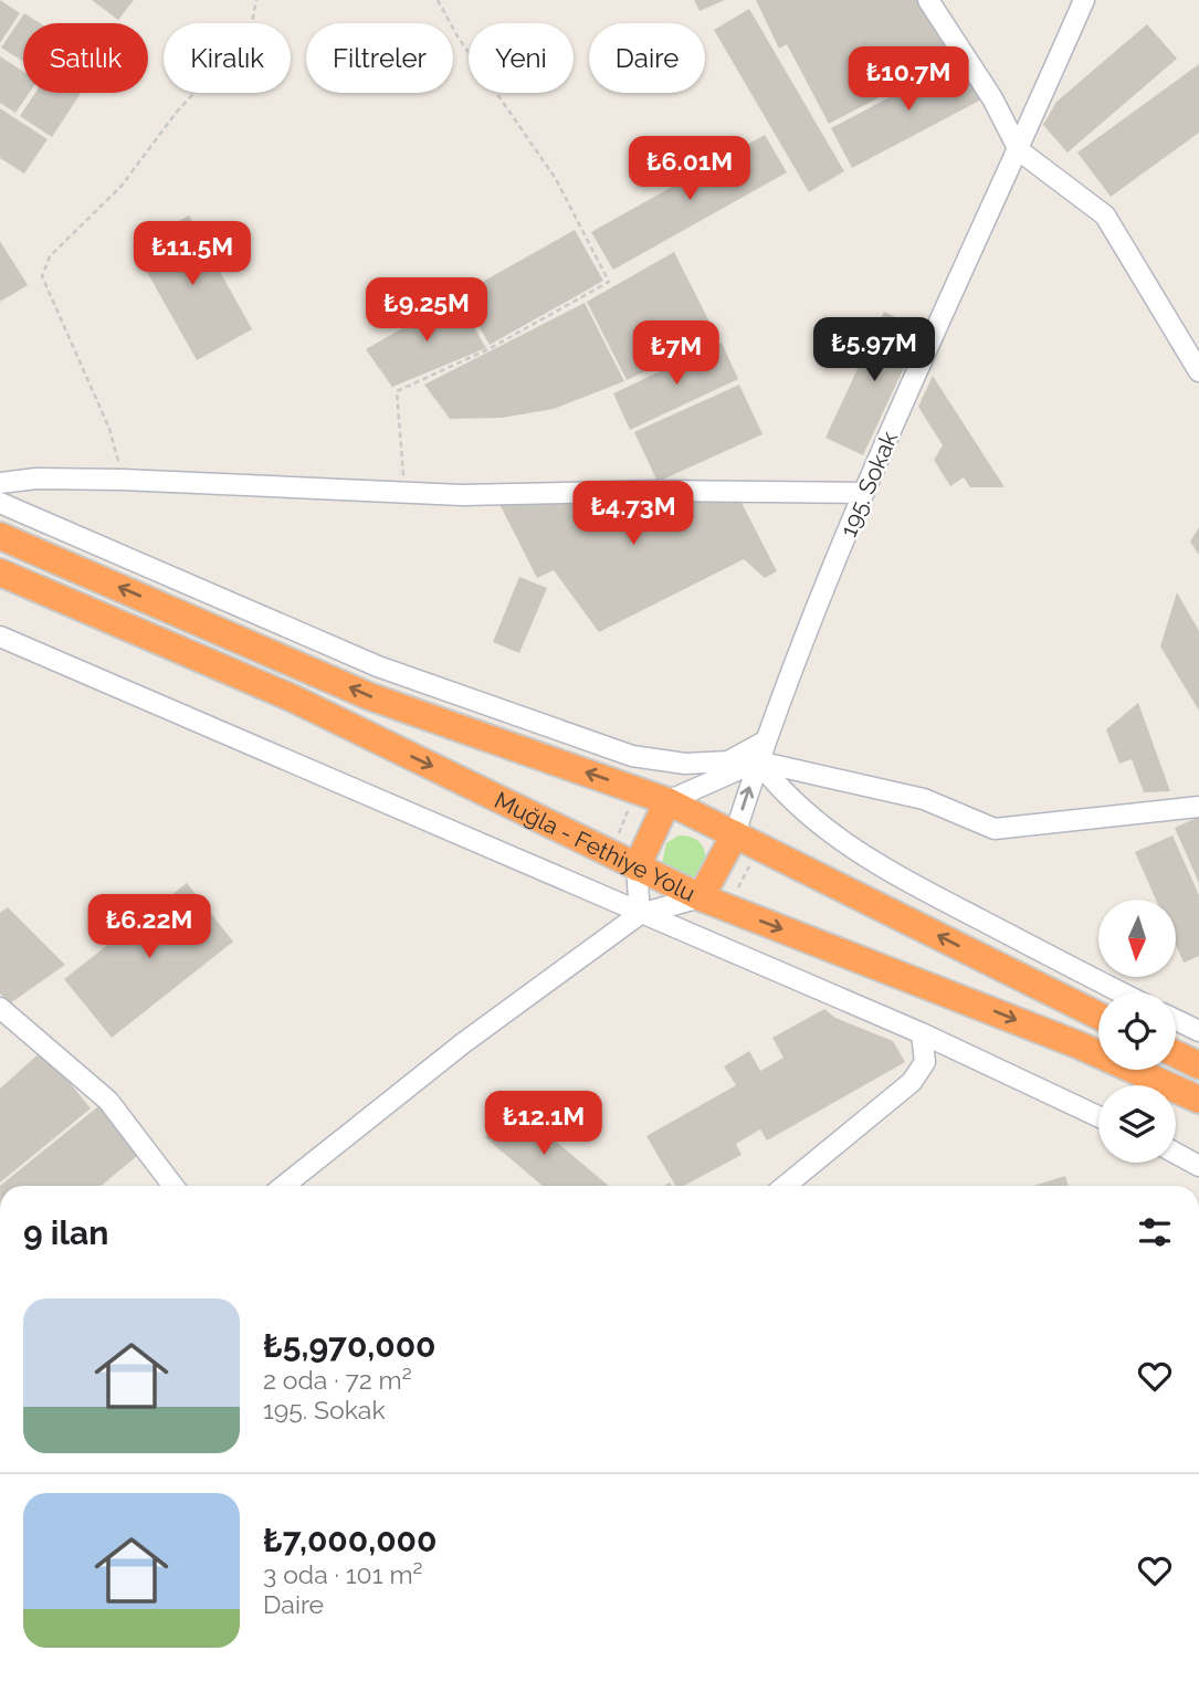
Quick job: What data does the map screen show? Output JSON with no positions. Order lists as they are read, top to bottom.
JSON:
{
  "streets": {
    "highway": ["Muğla - Fethiye Yolu"],
    "street": ["195. Sokak"]
  },
  "north": "bottom",
  "page": {
    "chip": [
      "Satılık",
      "Kiralık",
      "Filtreler",
      "Yeni",
      "Daire"
    ],
    "price": [
      "₺10.7M",
      "₺6.01M",
      "₺11.5M",
      "₺9.25M",
      "₺5.97M",
      "₺7M",
      "₺4.73M",
      "₺6.22M",
      "₺12.1M"
    ],
    "heading": "9 ilan",
    "list": [
      {
        "name": "₺5,970,000",
        "note": "2 oda · 72 m² · 195. Sokak"
      },
      {
        "name": "₺7,000,000",
        "note": "3 oda · 101 m² · Daire"
      }
    ]
  }
}
